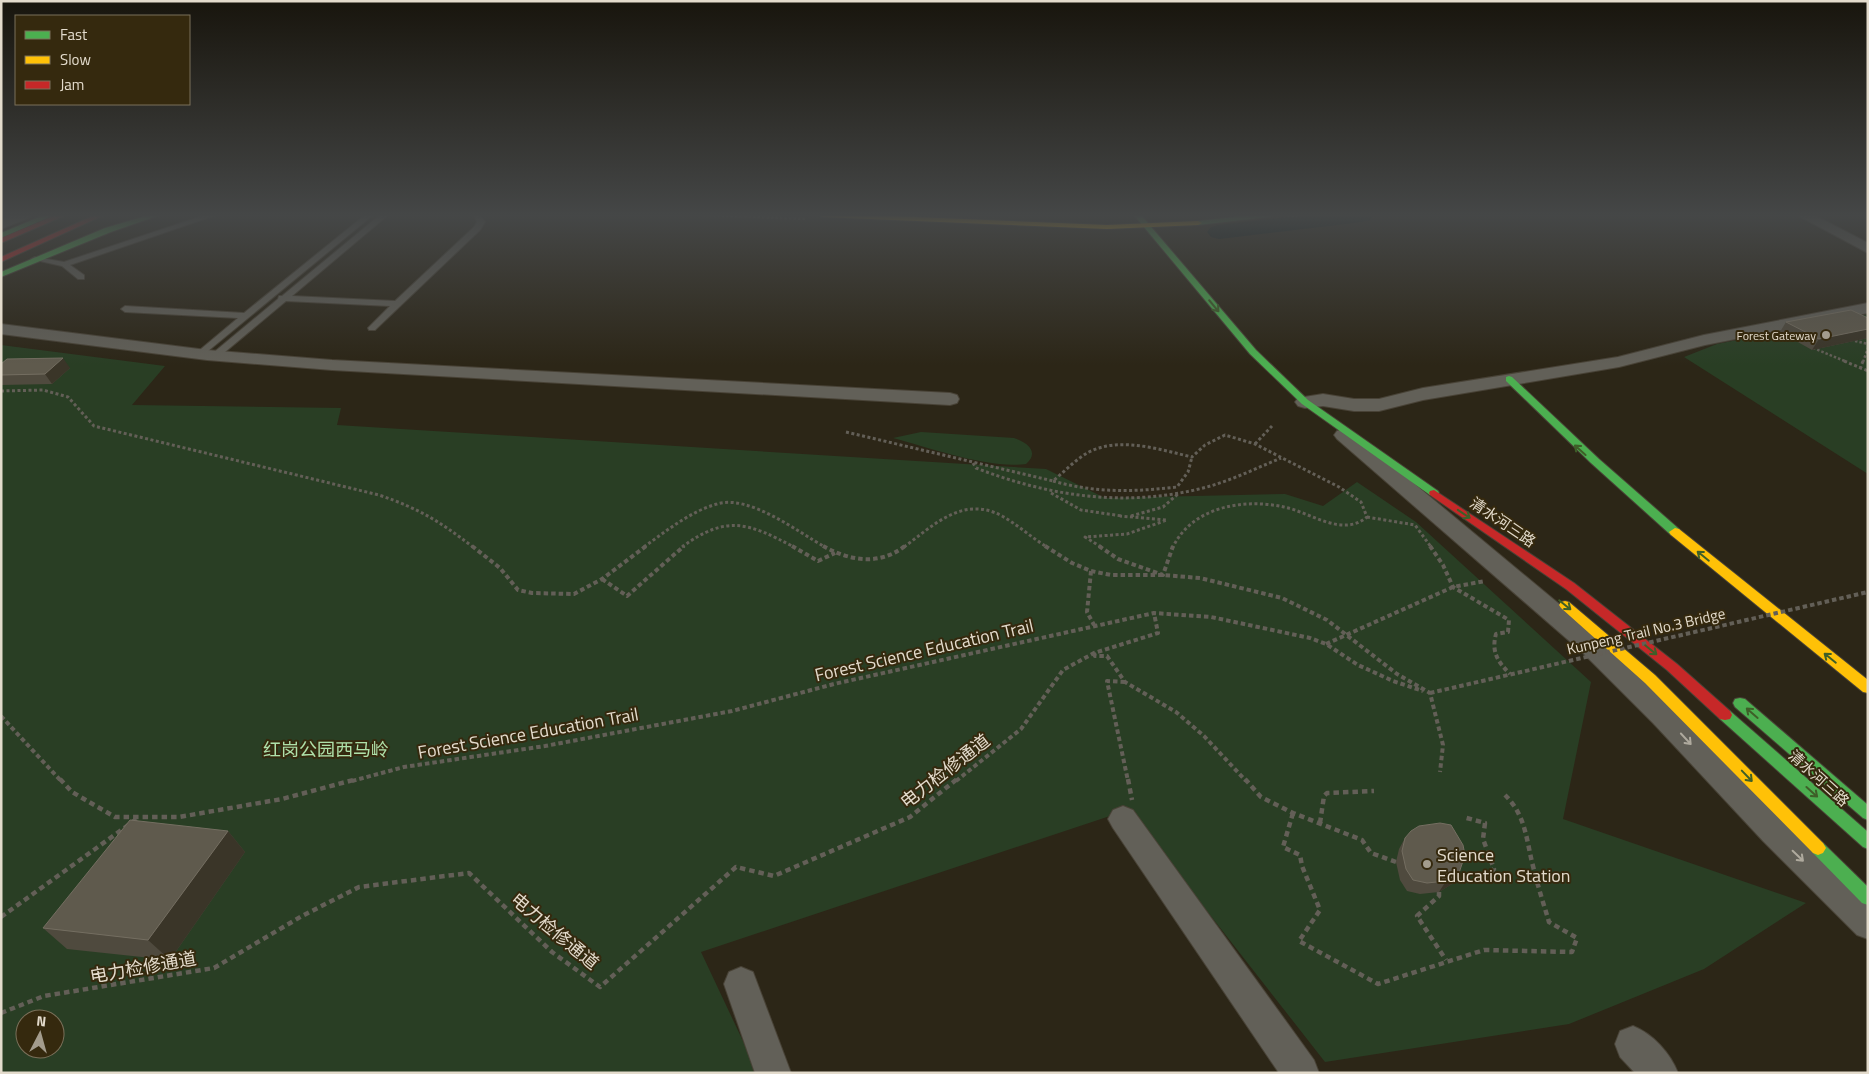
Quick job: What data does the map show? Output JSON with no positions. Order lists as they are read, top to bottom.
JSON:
{
  "streets": {
    "main road": ["清水河三路"],
    "path": ["Kunpeng Trail No.3 Bridge", "Forest Science Education Trail", "电力检修通道"]
  },
  "crossings": [
    ["Kunpeng Trail No.3 Bridge", "Forest Science Education Trail"]
  ],
  "parks": ["红岗公园西马岭"],
  "places": ["Forest Gateway", "Science Education Station"],
  "legend": ["Fast", "Slow", "Jam"],
  "north": "top"
}
